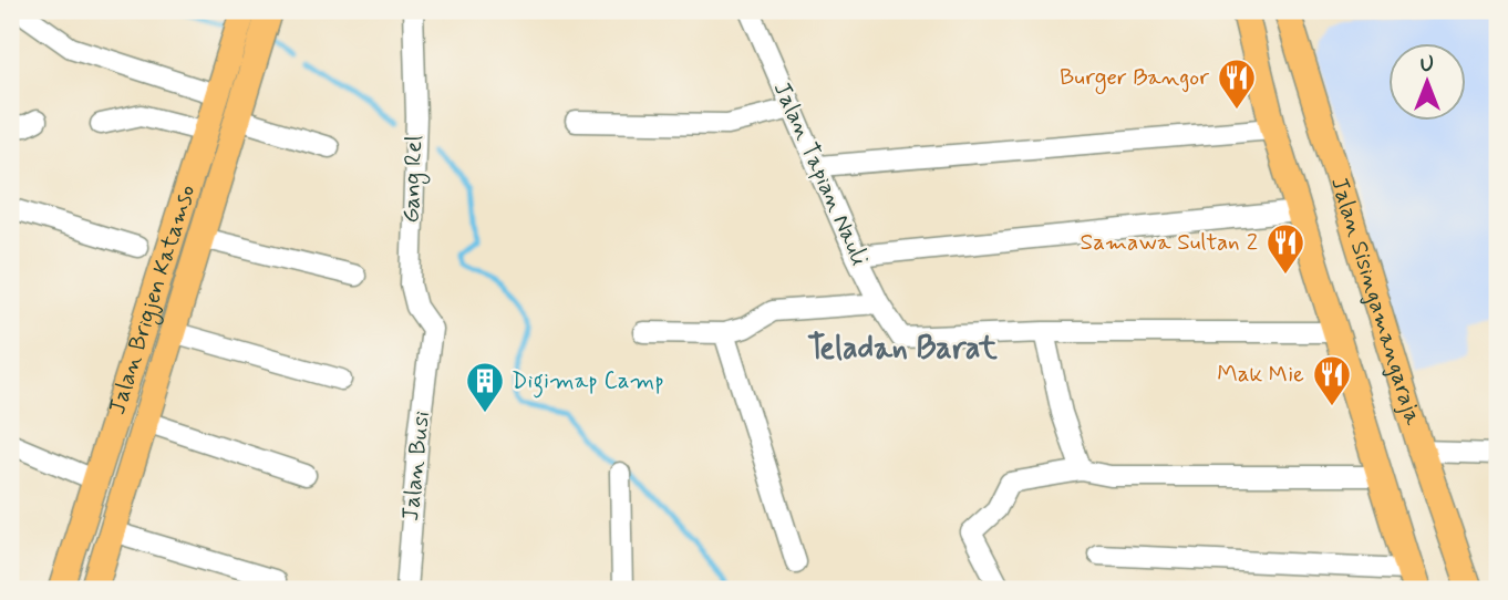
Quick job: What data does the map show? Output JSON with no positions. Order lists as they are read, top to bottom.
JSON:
{
  "streets": {
    "main road": ["Jalan Brigjen Katamso", "Jalan Sisingamangaraja"],
    "street": ["Jalan Tapian Nauli", "Gang Rel", "Jalan Busi"]
  },
  "crossings": [
    ["Gang Rel", "Jalan Busi"]
  ],
  "districts": ["Teladan Barat"],
  "places": {
    "restaurant": ["Burger Bangor", "Samawa Sultan 2", "Mak Mie"],
    "building": ["Digimap Camp"]
  },
  "north": "top"
}
